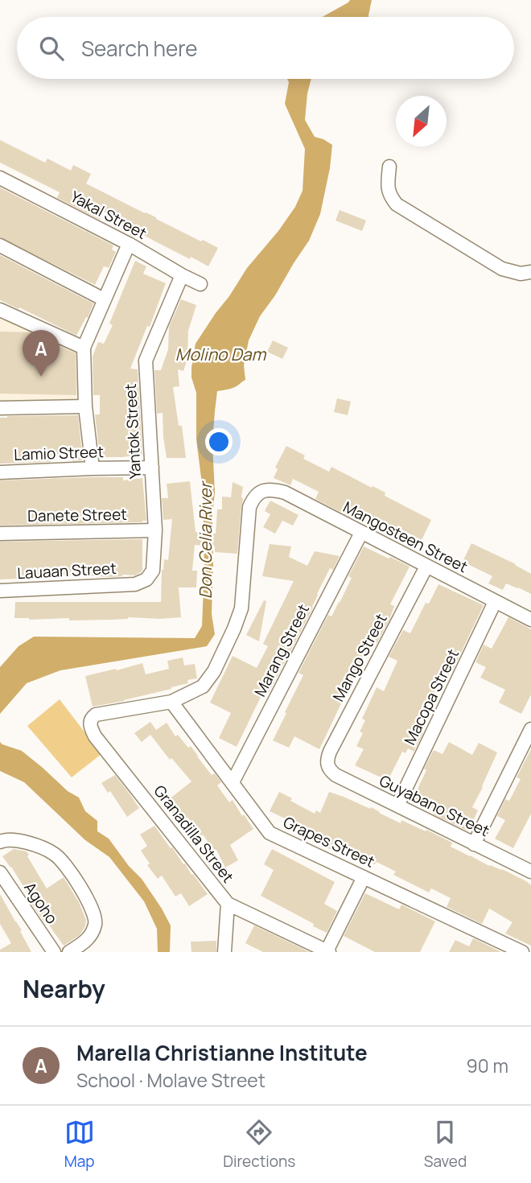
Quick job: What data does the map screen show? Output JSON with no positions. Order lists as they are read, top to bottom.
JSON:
{
  "streets": {
    "street": [
      "Yakal Street",
      "Yantok Street",
      "Lamio Street",
      "Danete Street",
      "Mangosteen Street",
      "Lauaan Street",
      "Marang Street",
      "Mango Street",
      "Macopa Street",
      "Guyabano Street",
      "Granadilla Street",
      "Grapes Street",
      "Agoho"
    ]
  },
  "crossings": [
    ["Yakal Street", "Yantok Street"],
    ["Yantok Street", "Lamio Street"],
    ["Yantok Street", "Danete Street"],
    ["Yantok Street", "Lauaan Street"],
    ["Mangosteen Street", "Marang Street"],
    ["Mangosteen Street", "Mango Street"],
    ["Mangosteen Street", "Macopa Street"],
    ["Mangosteen Street", "Granadilla Street"],
    ["Mangosteen Street", "Grapes Street"],
    ["Marang Street", "Grapes Street"],
    ["Mango Street", "Guyabano Street"],
    ["Macopa Street", "Guyabano Street"],
    ["Granadilla Street", "Grapes Street"]
  ],
  "water": ["Molino Dam", "Don Celia River"],
  "north": "bottom left",
  "page": {
    "search": "Search here",
    "pins": "A",
    "heading": "Nearby",
    "list": [
      {
        "mark": "A",
        "name": "Marella Christianne Institute",
        "note": "School · Molave Street",
        "value": "90 m"
      }
    ],
    "nav": ["Map", "Directions", "Saved"]
  }
}
